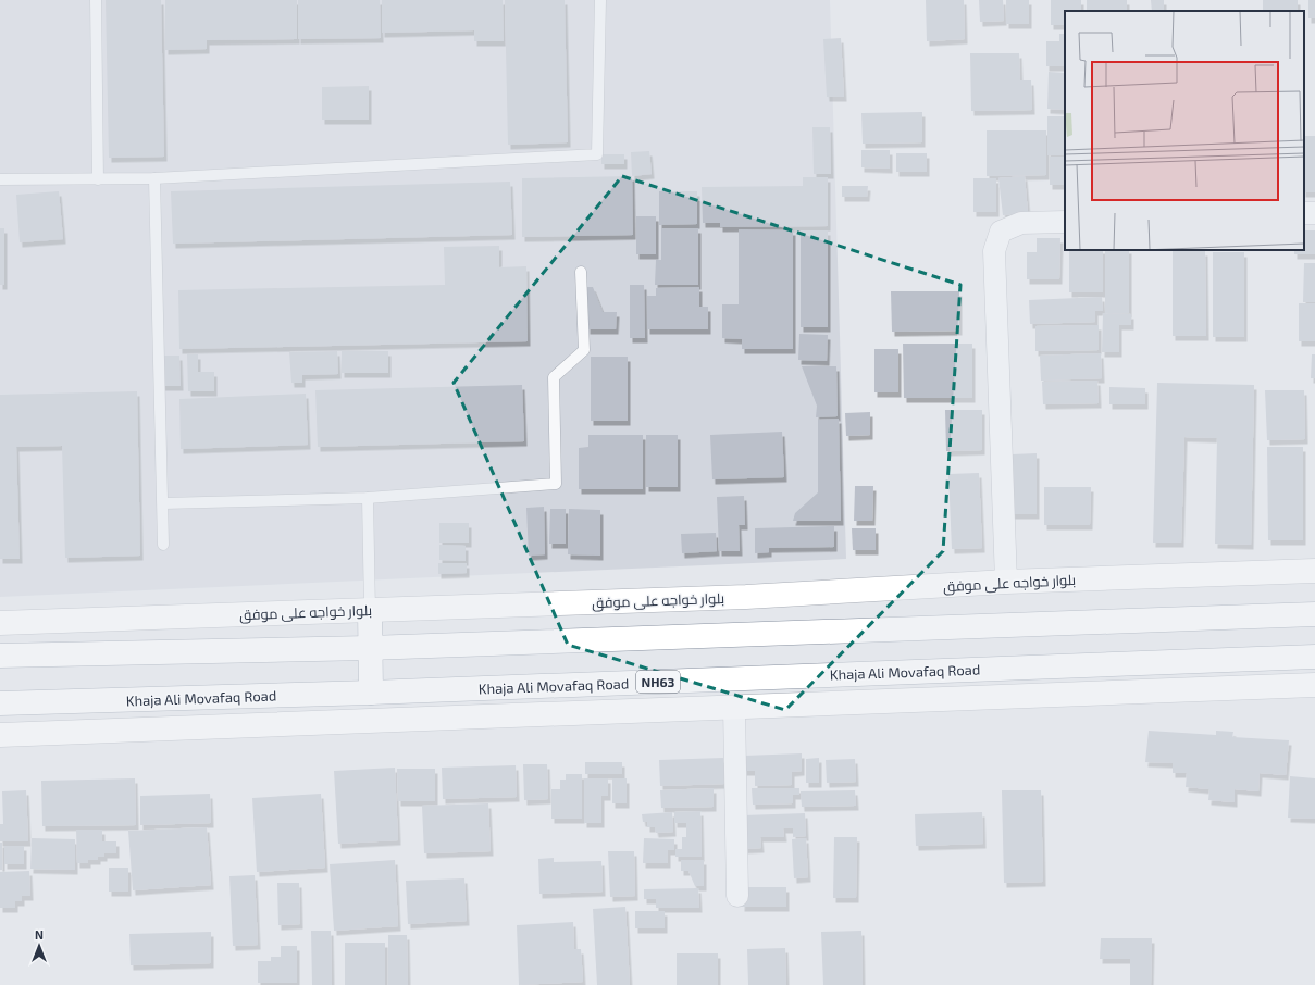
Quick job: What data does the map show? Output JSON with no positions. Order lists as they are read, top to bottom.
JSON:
{
  "streets": {
    "main road": ["بلوار خواجه علی موفق", "Khaja Ali Movafaq Road", "NH63"]
  },
  "north": "top"
}
